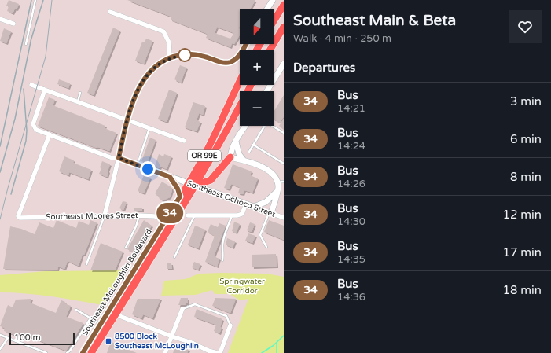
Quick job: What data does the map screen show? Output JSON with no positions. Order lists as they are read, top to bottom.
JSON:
{
  "streets": {
    "highway": ["OR 99E", "Southeast McLoughlin Boulevard"],
    "street": ["Southeast Ochoco Street", "Southeast Moores Street"]
  },
  "crossings": [
    ["Southeast Ochoco Street", "Southeast Moores Street"],
    ["Southeast Ochoco Street", "Southeast McLoughlin Boulevard"],
    ["Southeast Moores Street", "Southeast McLoughlin Boulevard"]
  ],
  "parks": ["Springwater Corridor"],
  "places": {
    "transit": ["8500 Block Southeast McLoughlin"]
  },
  "lines": ["bus line 34"],
  "scale_bar": "100 m",
  "north": "bottom",
  "page": {
    "on_map": "34",
    "heading": [
      ["Southeast Main & Beta", "Walk · 4 min · 250 m"],
      "Departures"
    ],
    "map_buttons": ["+", "−"],
    "list": [
      {
        "mark": "34",
        "name": "Bus",
        "note": "14:21",
        "value": "3 min"
      },
      {
        "mark": "34",
        "name": "Bus",
        "note": "14:24",
        "value": "6 min"
      },
      {
        "mark": "34",
        "name": "Bus",
        "note": "14:26",
        "value": "8 min"
      },
      {
        "mark": "34",
        "name": "Bus",
        "note": "14:30",
        "value": "12 min"
      },
      {
        "mark": "34",
        "name": "Bus",
        "note": "14:35",
        "value": "17 min"
      },
      {
        "mark": "34",
        "name": "Bus",
        "note": "14:36",
        "value": "18 min"
      }
    ],
    "scale": "100 m"
  }
}
